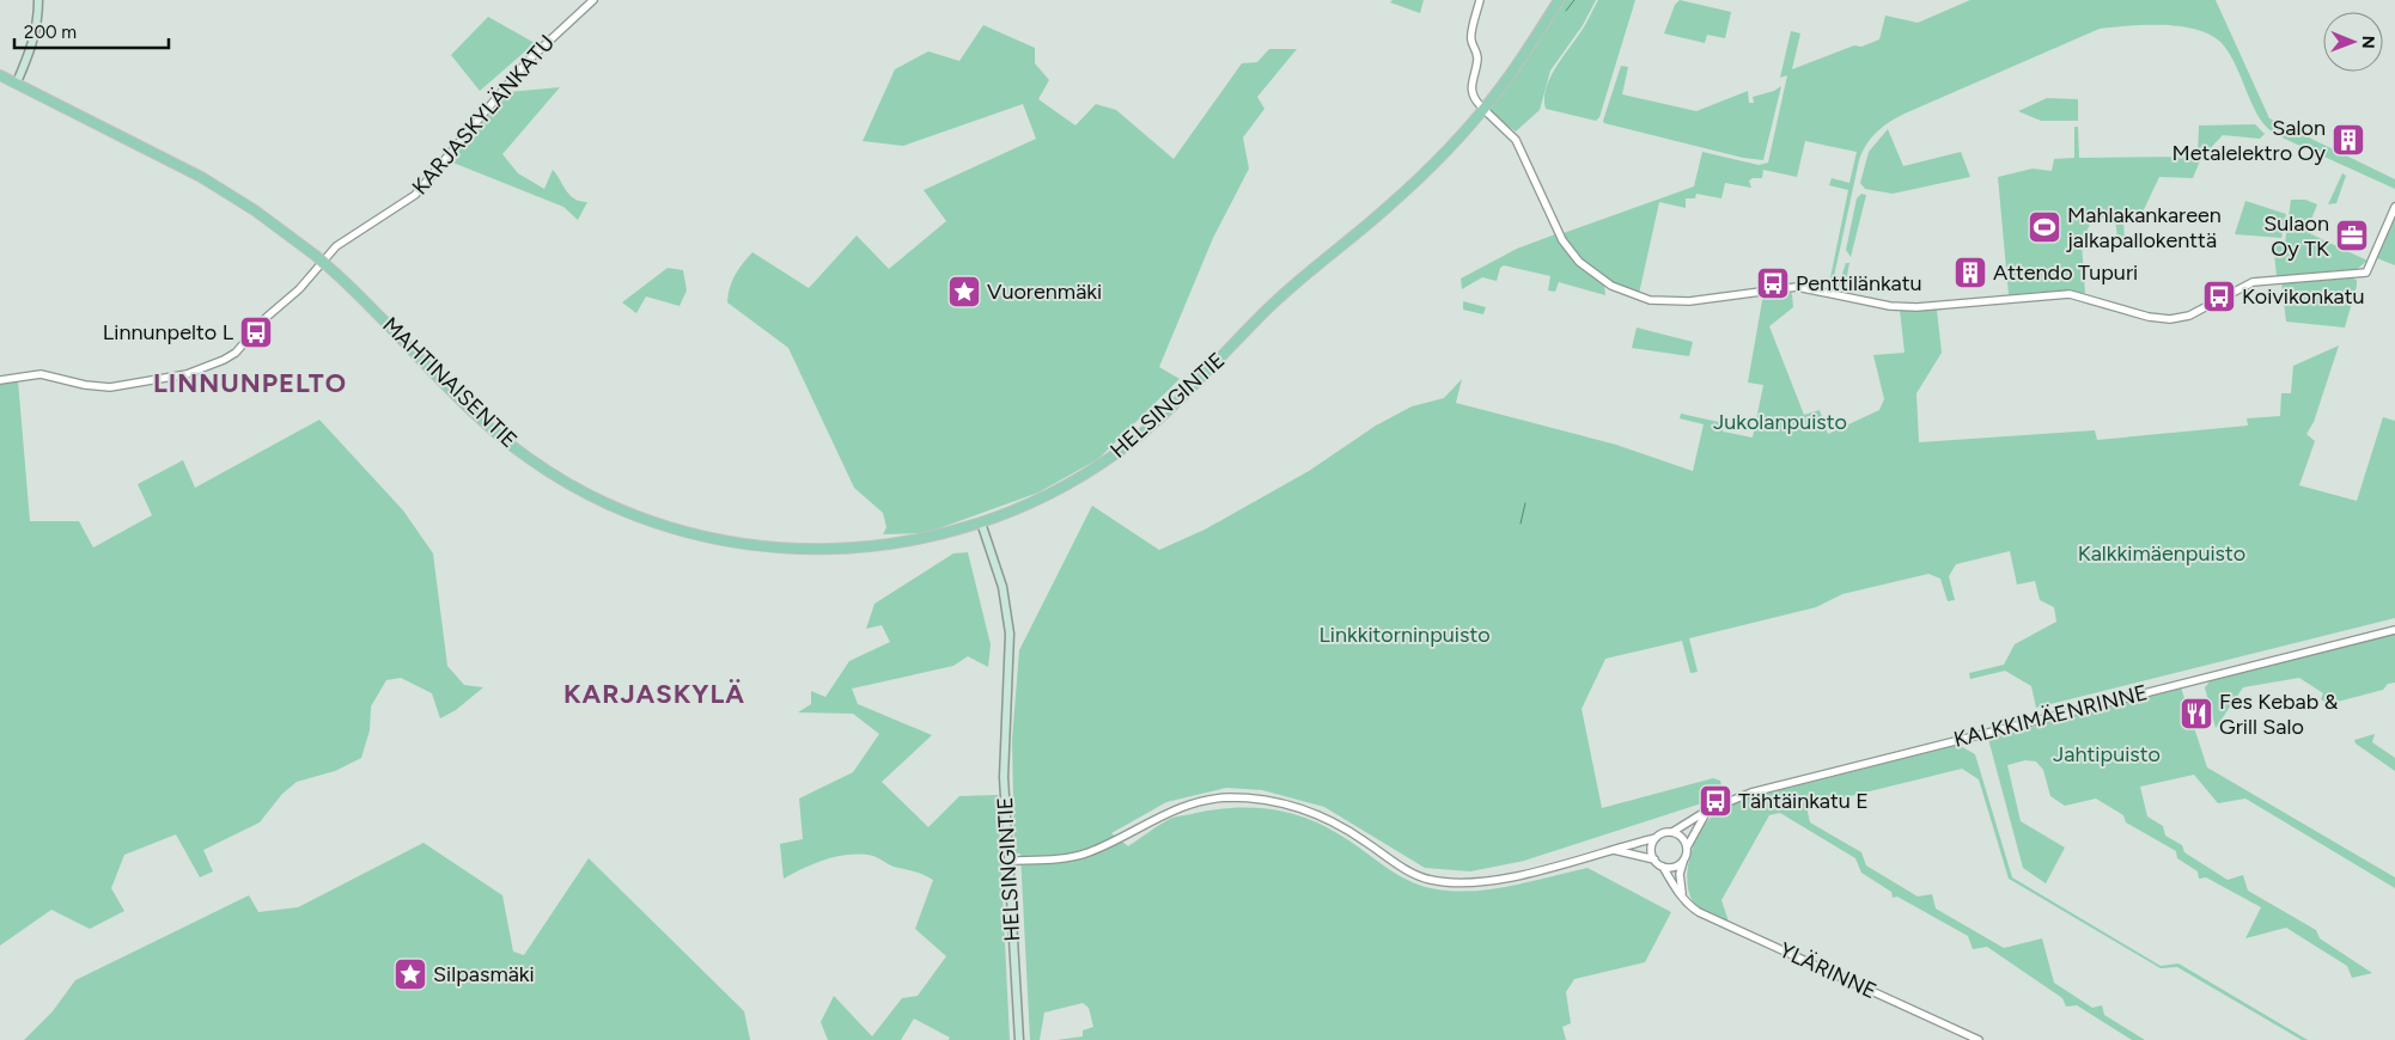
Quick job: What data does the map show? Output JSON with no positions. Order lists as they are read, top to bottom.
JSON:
{
  "streets": {
    "main road": ["MAHTINAISENTIE", "HELSINGINTIE"],
    "street": ["KARJASKYLÄNKATU", "KALKKIMÄENRINNE", "YLÄRINNE"]
  },
  "crossings": [
    ["MAHTINAISENTIE", "HELSINGINTIE"],
    ["KALKKIMÄENRINNE", "YLÄRINNE"]
  ],
  "districts": ["LINNUNPELTO", "KARJASKYLÄ"],
  "parks": [
    "Jukolanpuisto",
    "Kalkkimäenpuisto",
    "Linkkitorninpuisto",
    "Jahtipuisto"
  ],
  "places": {
    "building": ["Salon Metalelektro Oy", "Attendo Tupuri"],
    "sports": ["Mahlakankareen jalkapallokenttä"],
    "office": ["Sulaon Oy TK"],
    "bus stop": [
      "Penttilänkatu",
      "Koivikonkatu",
      "Linnunpelto L",
      "Tähtäinkatu E"
    ],
    "place": ["Vuorenmäki", "Silpasmäki"],
    "restaurant": ["Fes Kebab & Grill Salo"]
  },
  "scale_bar": "200 m",
  "north": "right"
}
